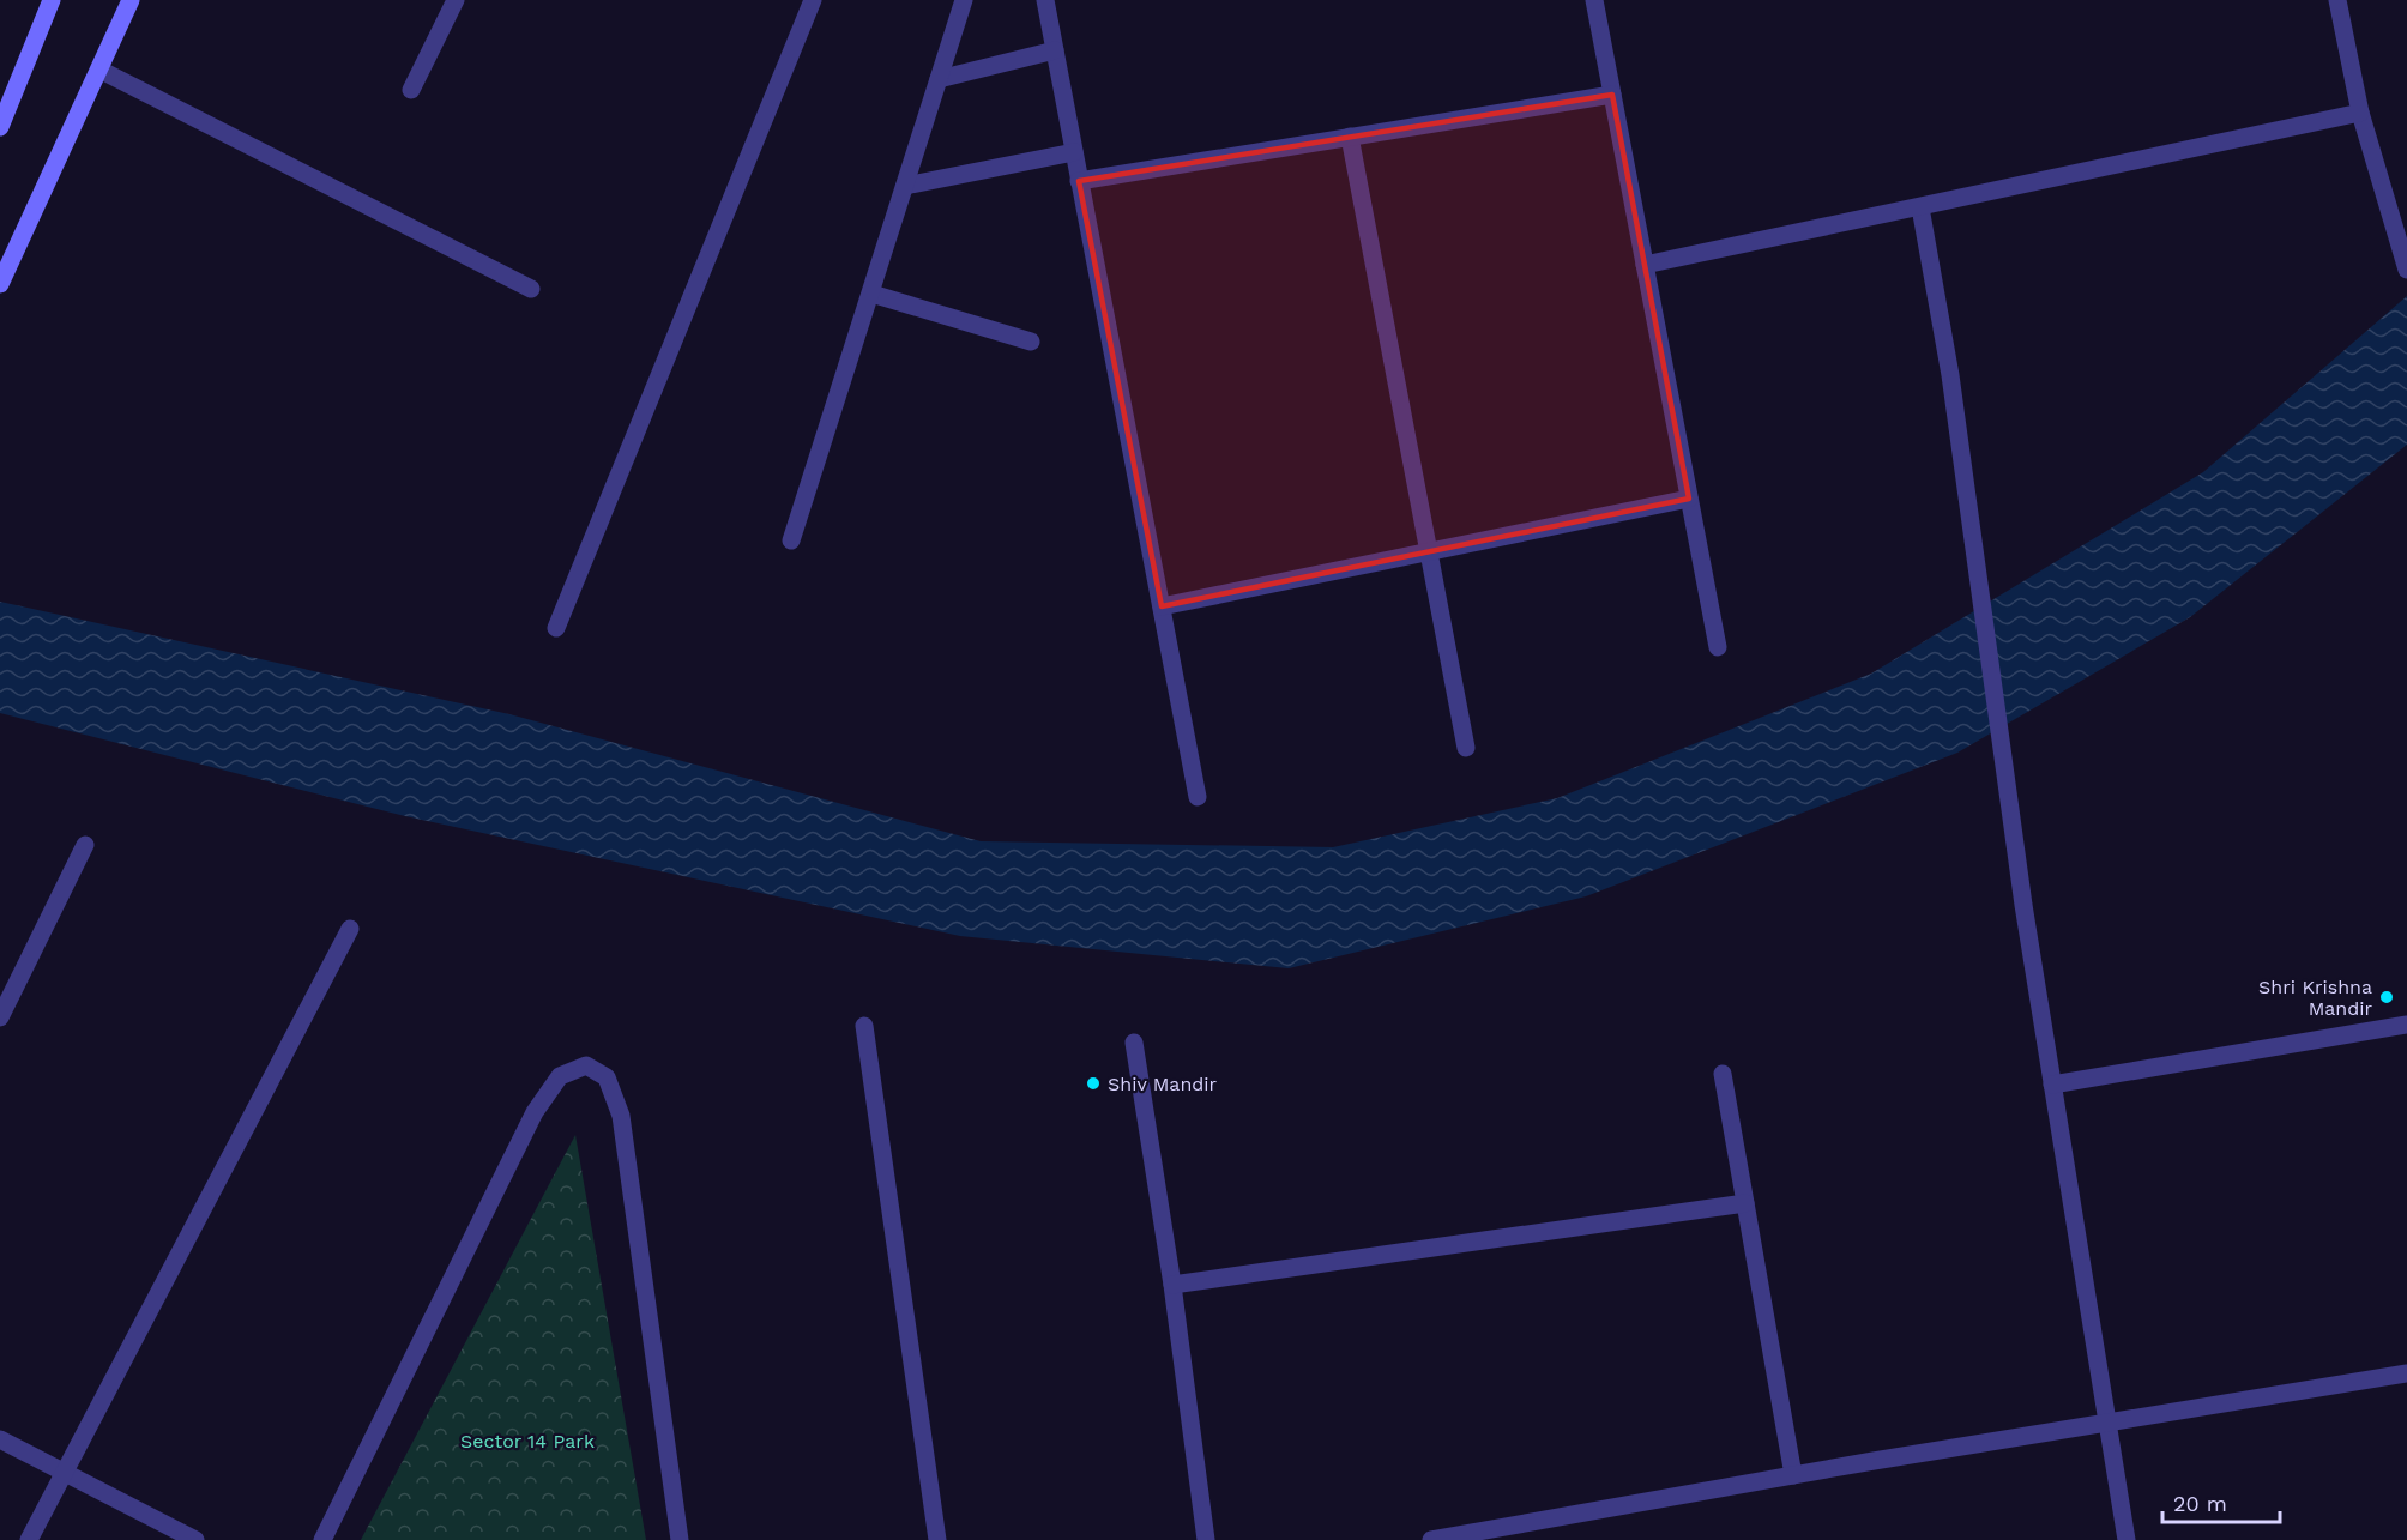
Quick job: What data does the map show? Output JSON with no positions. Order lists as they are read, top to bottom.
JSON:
{
  "parks": ["Sector 14 Park"],
  "places": ["Shri Krishna Mandir", "Shiv Mandir"],
  "scale_bar": "20 m"
}
